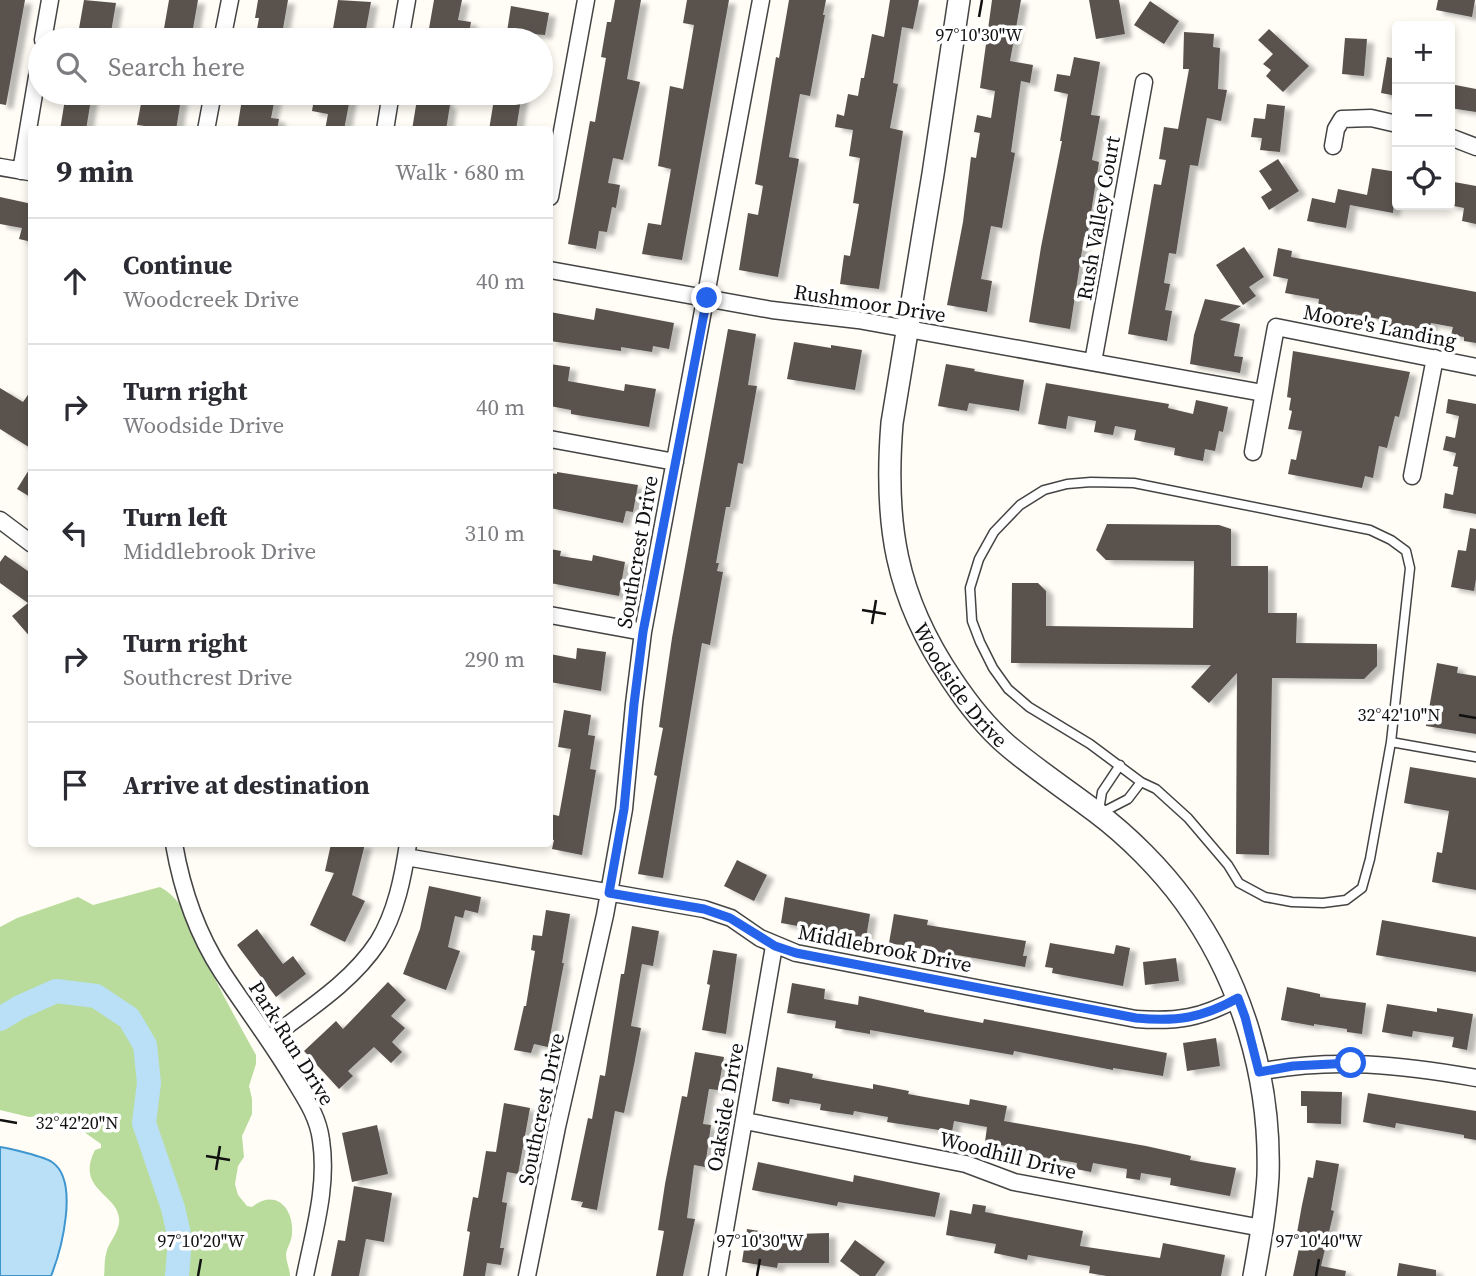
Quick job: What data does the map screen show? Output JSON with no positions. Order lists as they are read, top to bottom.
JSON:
{
  "streets": {
    "street": [
      "Rush Valley Court",
      "Rushmoor Drive",
      "Moore's Landing",
      "Southcrest Drive",
      "Woodside Drive",
      "Middlebrook Drive",
      "Park Run Drive",
      "Oakside Drive",
      "Woodhill Drive"
    ]
  },
  "crossings": [
    ["Rush Valley Court", "Rushmoor Drive"],
    ["Rushmoor Drive", "Moore's Landing"],
    ["Rushmoor Drive", "Southcrest Drive"],
    ["Rushmoor Drive", "Woodside Drive"],
    ["Southcrest Drive", "Middlebrook Drive"],
    ["Woodside Drive", "Middlebrook Drive"],
    ["Woodside Drive", "Woodhill Drive"],
    ["Middlebrook Drive", "Oakside Drive"],
    ["Oakside Drive", "Woodhill Drive"]
  ],
  "page": {
    "map_buttons": ["+", "−"],
    "search": "Search here",
    "heading": ["9 min", "Walk · 680 m"],
    "list": [
      ["Continue", "Woodcreek Drive", "40 m"],
      ["Turn right", "Woodside Drive", "40 m"],
      ["Turn left", "Middlebrook Drive", "310 m"],
      ["Turn right", "Southcrest Drive", "290 m"],
      "Arrive at destination"
    ]
  },
  "coordinates": [
    "97°10'30\"W",
    "32°42'10\"N",
    "32°42'20\"N",
    "97°10'20\"W",
    "97°10'40\"W"
  ]
}
